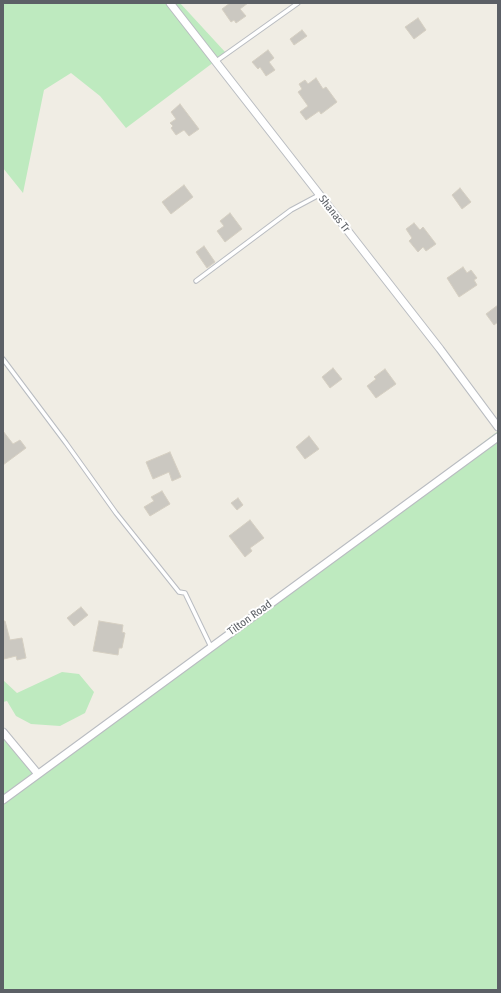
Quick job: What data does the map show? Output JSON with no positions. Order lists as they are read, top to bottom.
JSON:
{
  "streets": {
    "street": ["Shanas Tr", "Tilton Road"]
  }
}
